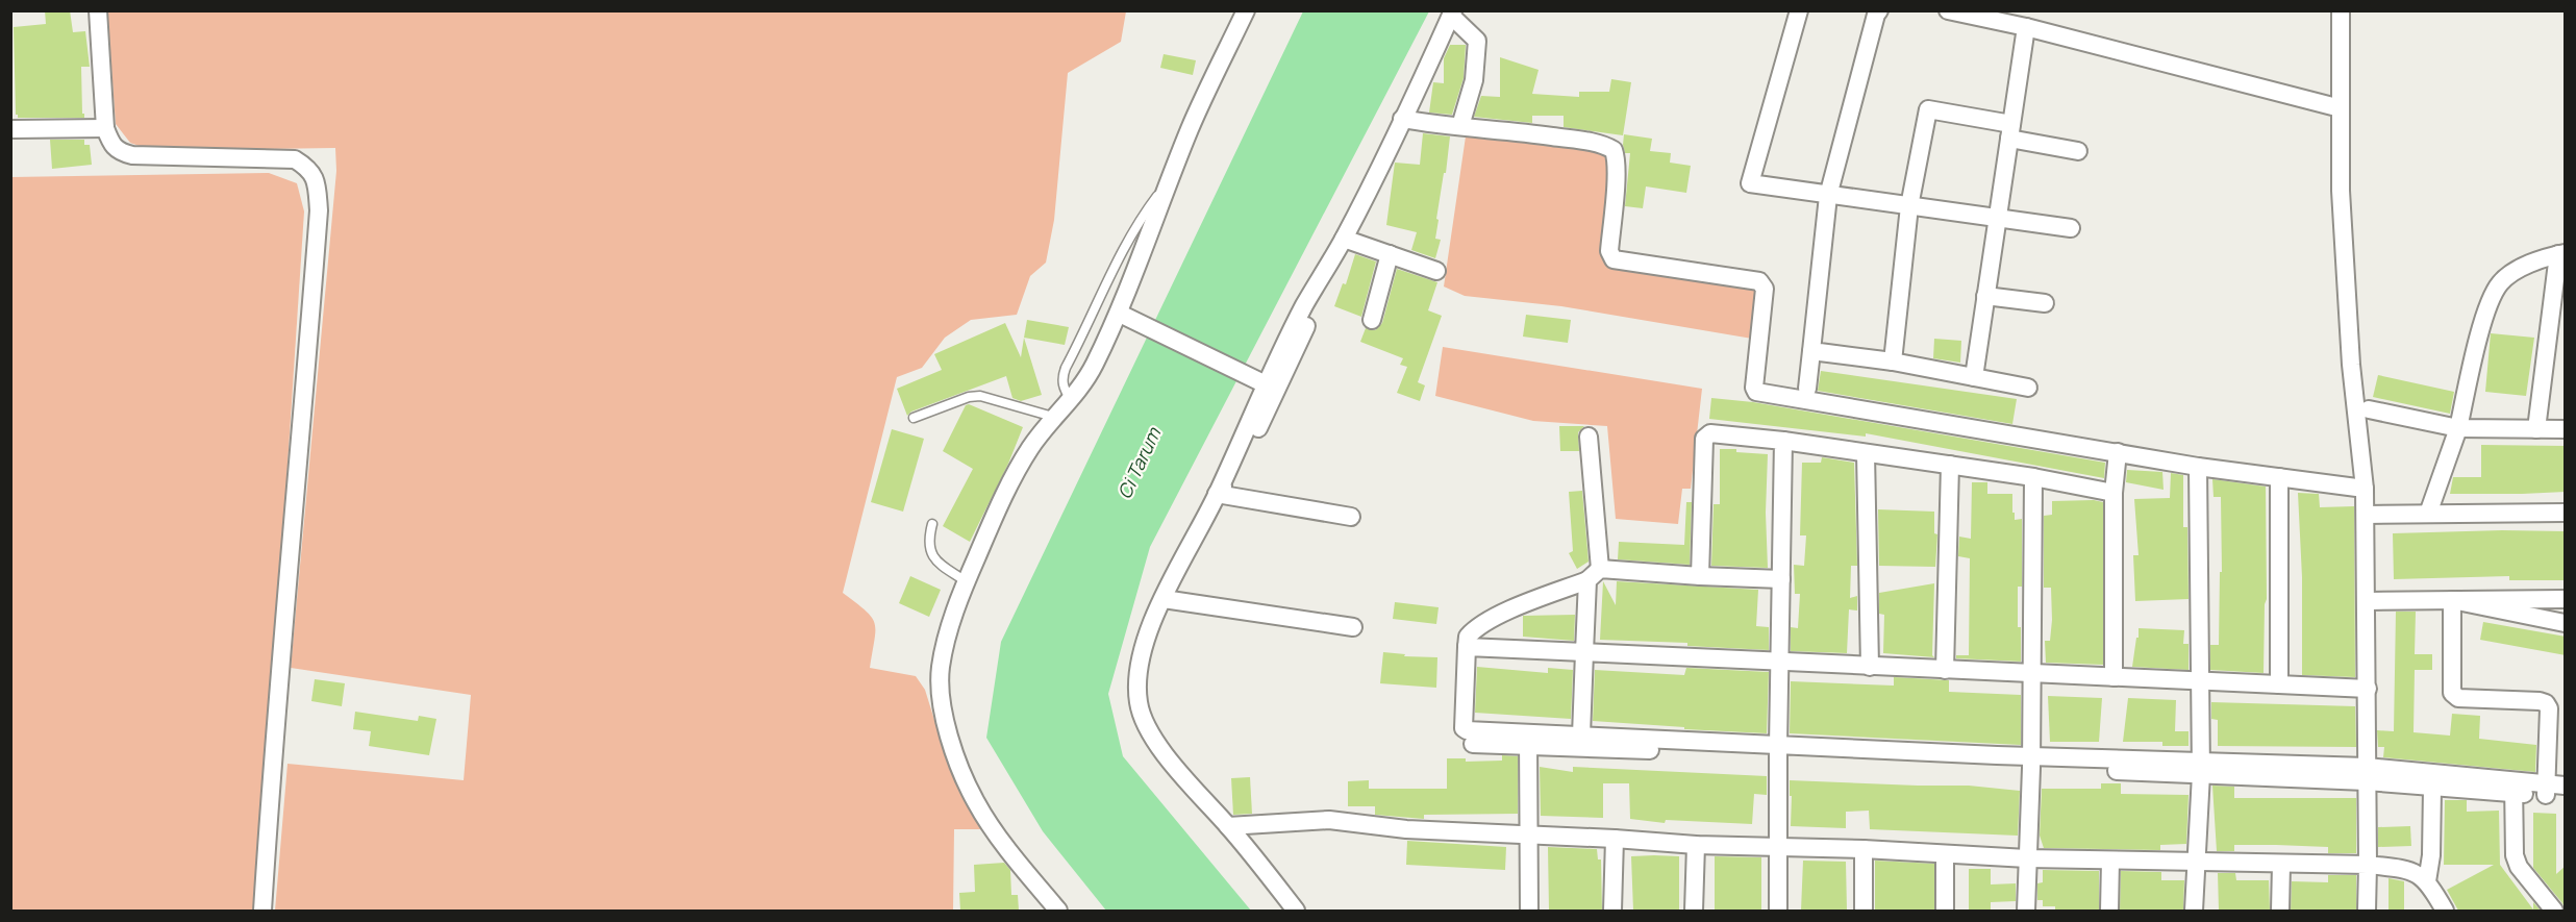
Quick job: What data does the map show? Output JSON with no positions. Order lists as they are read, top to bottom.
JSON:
{
  "water": ["Ci Tarum"]
}
